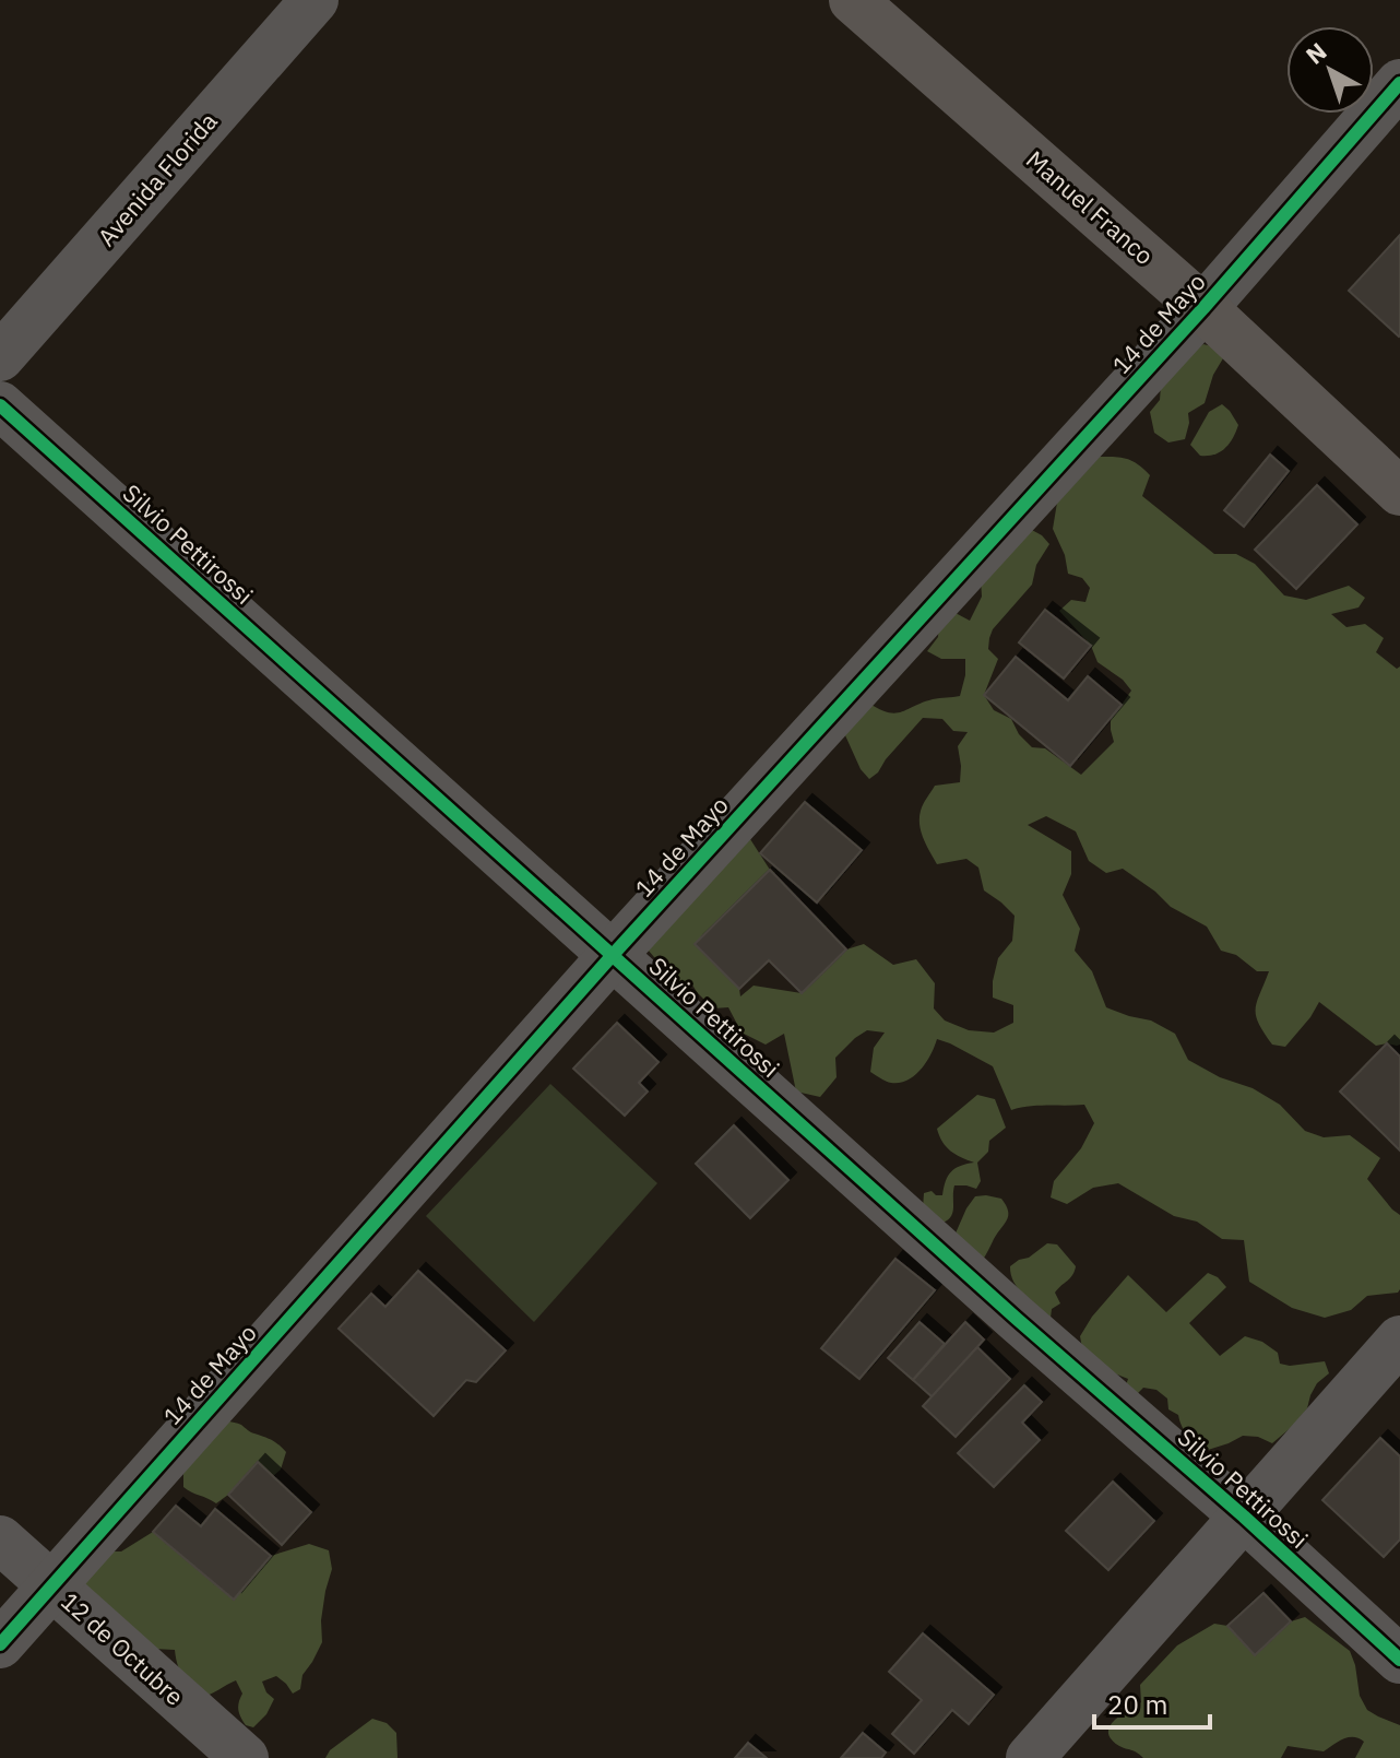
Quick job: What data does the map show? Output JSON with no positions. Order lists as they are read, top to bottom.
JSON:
{
  "streets": {
    "main road": ["Manuel Franco"],
    "street": [
      "Avenida Florida",
      "14 de Mayo",
      "Silvio Pettirossi",
      "12 de Octubre"
    ]
  },
  "crossings": [
    ["Manuel Franco", "14 de Mayo"],
    ["14 de Mayo", "Silvio Pettirossi"],
    ["14 de Mayo", "12 de Octubre"]
  ],
  "scale_bar": "20 m",
  "north": "top left"
}
